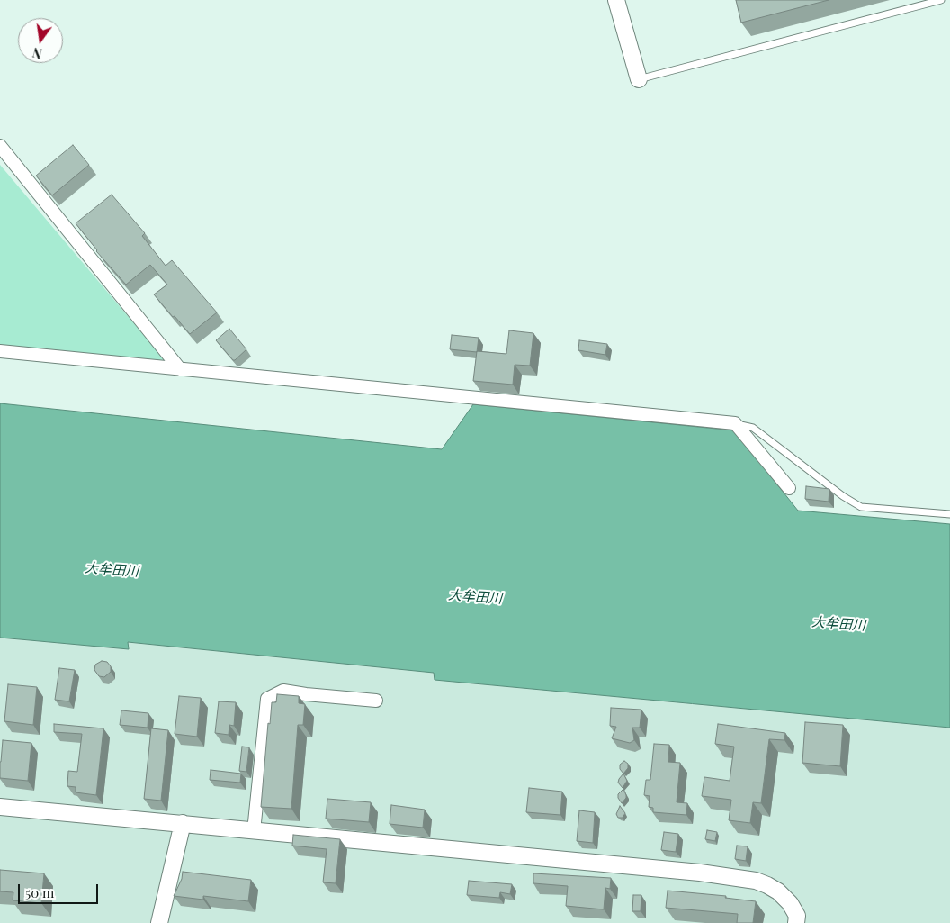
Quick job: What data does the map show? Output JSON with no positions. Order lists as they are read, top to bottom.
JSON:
{
  "water": ["大牟田川"],
  "scale_bar": "50 m",
  "north": "bottom"
}
